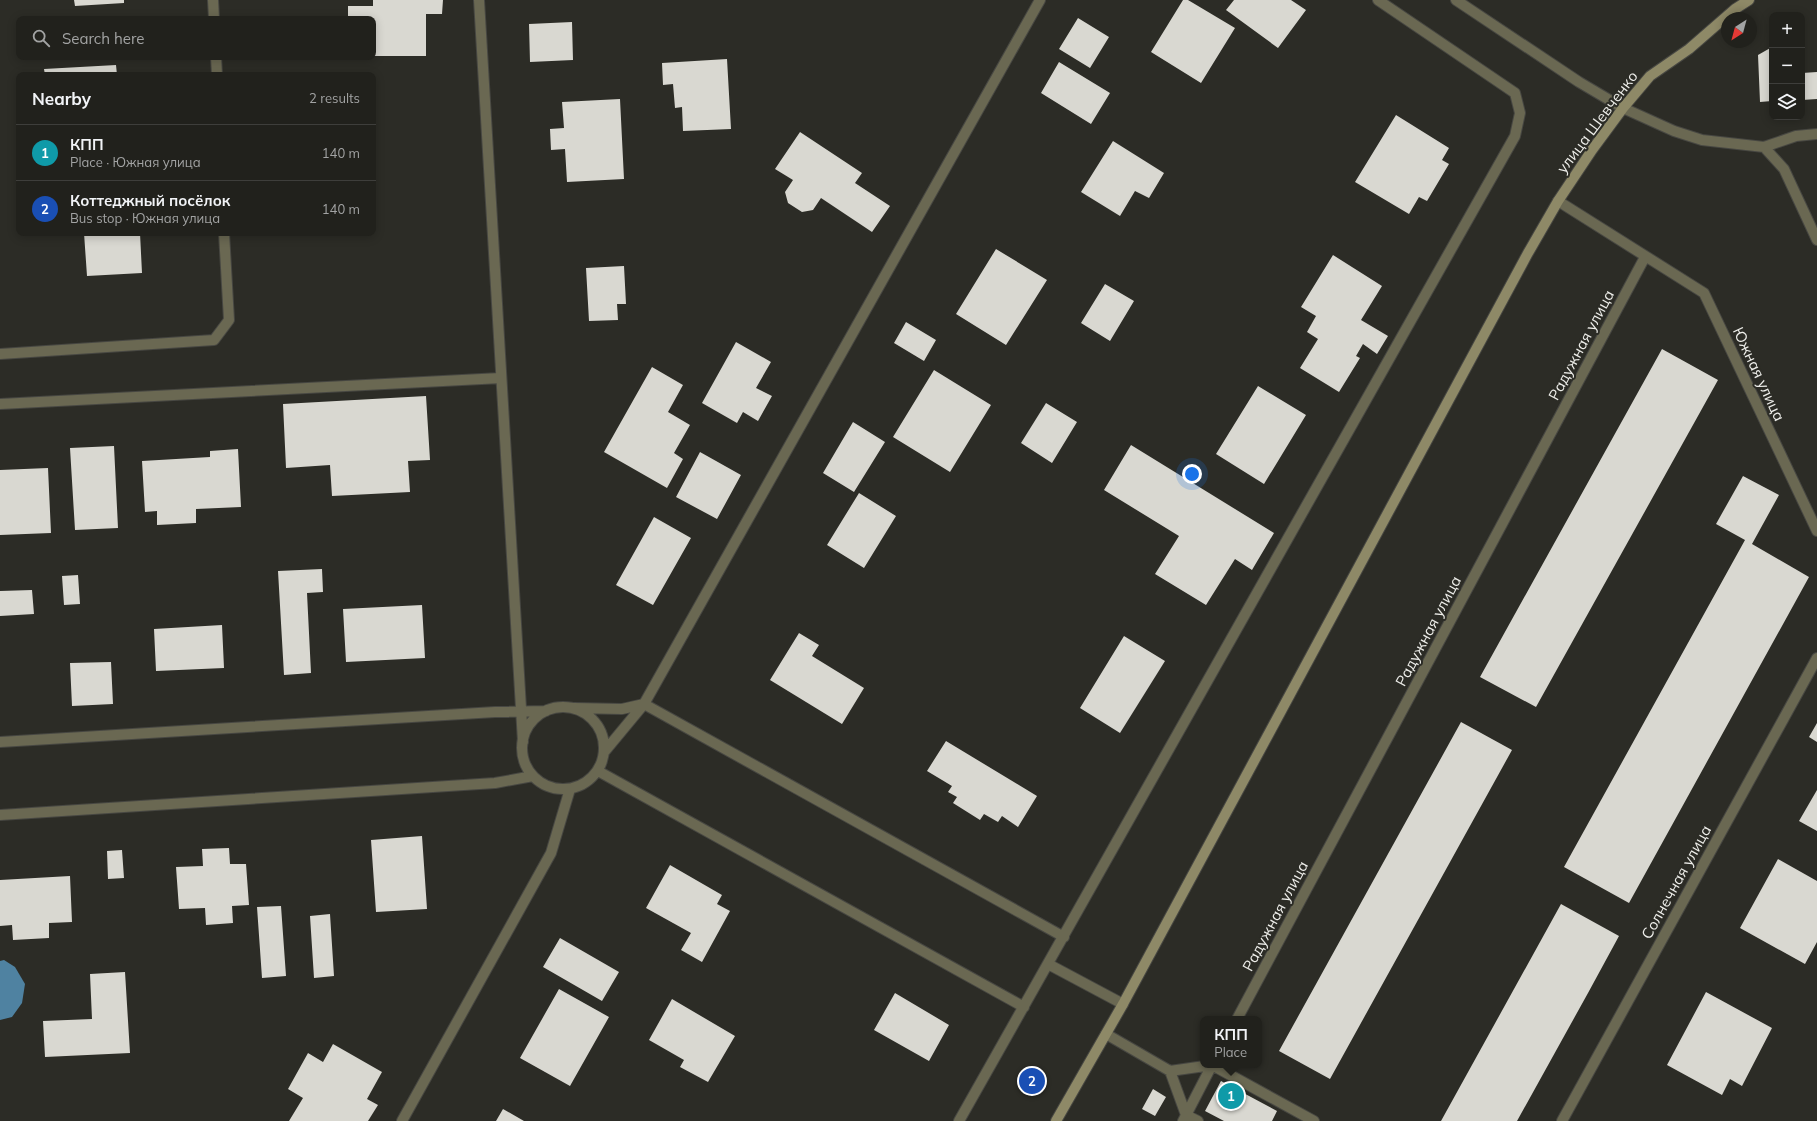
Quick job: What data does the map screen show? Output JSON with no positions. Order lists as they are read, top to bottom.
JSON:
{
  "streets": {
    "main road": ["улица Шевченко"],
    "street": ["Радужная улица", "Южная улица", "Солнечная улица"]
  },
  "crossings": [
    ["улица Шевченко", "Южная улица"],
    ["Радужная улица", "Южная улица"]
  ],
  "north": "bottom left",
  "page": {
    "map_buttons": ["+", "−"],
    "search": "Search here",
    "heading": ["Nearby", "2 results"],
    "list": [
      {
        "mark": "1",
        "name": "КПП",
        "note": "Place · Южная улица",
        "value": "140 m"
      },
      {
        "mark": "2",
        "name": "Коттеджный посёлок",
        "note": "Bus stop · Южная улица",
        "value": "140 m"
      }
    ],
    "popup": ["КПП", "Place"],
    "pins": ["2", "1"]
  }
}
